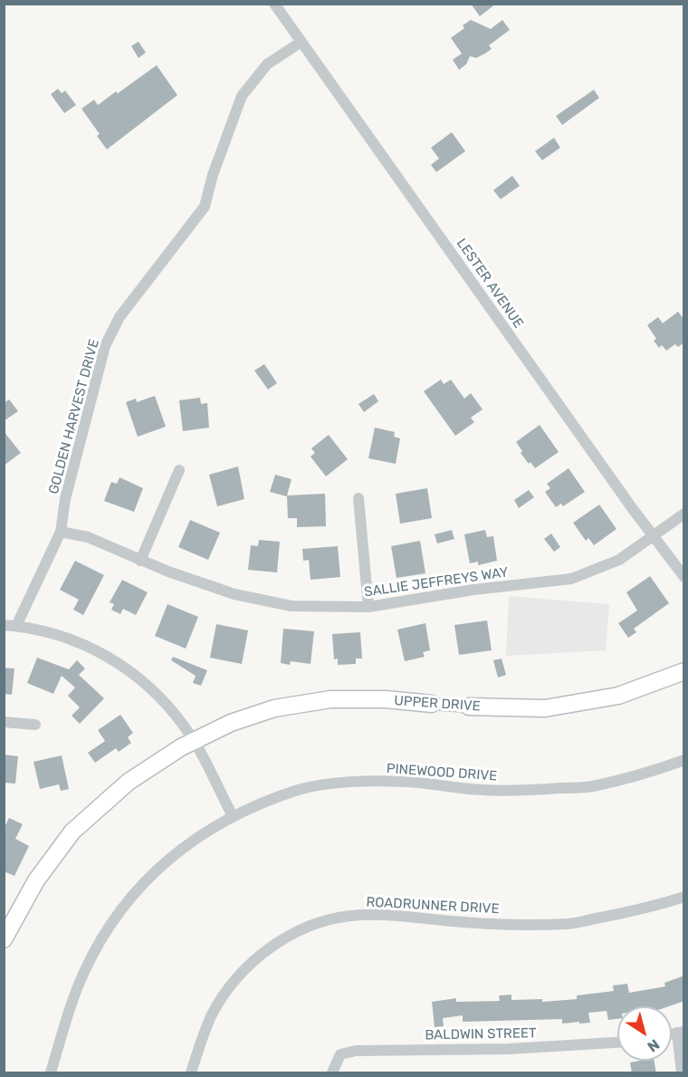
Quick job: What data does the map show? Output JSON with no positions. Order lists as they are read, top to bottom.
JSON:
{
  "streets": {
    "main road": ["UPPER DRIVE"],
    "street": [
      "LESTER AVENUE",
      "GOLDEN HARVEST DRIVE",
      "SALLIE JEFFREYS WAY",
      "PINEWOOD DRIVE",
      "ROADRUNNER DRIVE",
      "BALDWIN STREET"
    ]
  },
  "crossings": [
    ["LESTER AVENUE", "GOLDEN HARVEST DRIVE"],
    ["LESTER AVENUE", "SALLIE JEFFREYS WAY"],
    ["GOLDEN HARVEST DRIVE", "SALLIE JEFFREYS WAY"]
  ],
  "north": "bottom right"
}
